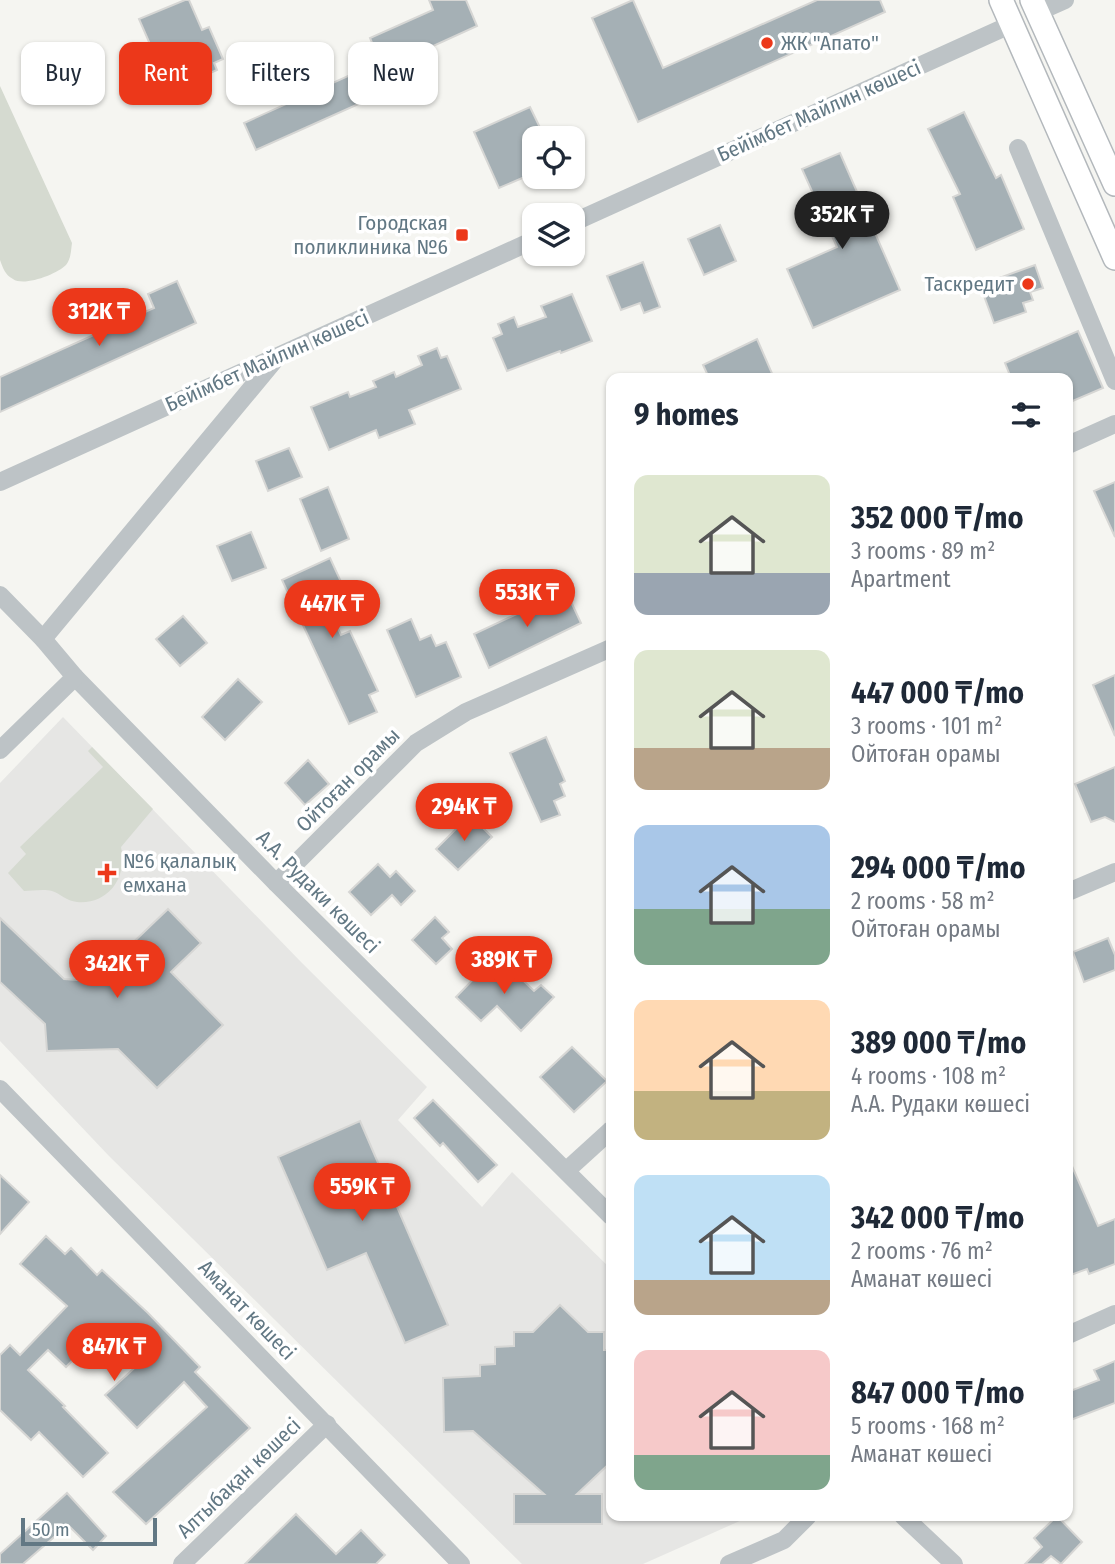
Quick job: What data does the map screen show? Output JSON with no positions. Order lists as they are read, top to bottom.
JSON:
{
  "streets": {
    "main road": ["Бейімбет Майлин көшесі"],
    "street": [
      "Ойтоған орамы",
      "А.А. Рудаки көшесі",
      "Аманат көшесі",
      "Алтыбақан көшесі"
    ]
  },
  "crossings": [
    ["Ойтоған орамы", "А.А. Рудаки көшесі"],
    ["Аманат көшесі", "Алтыбақан көшесі"]
  ],
  "places": {
    "other": ["ЖК \"Апато\"", "Таскредит"],
    "transit": ["Городская поликлиника №6"],
    "health": ["№6 қалалық емхана"]
  },
  "scale_bar": "50 m",
  "page": {
    "chip": [
      "Buy",
      "Rent",
      "Filters",
      "New"
    ],
    "price": [
      "352K ₸",
      "312K ₸",
      "553K ₸",
      "447K ₸",
      "294K ₸",
      "389K ₸",
      "342K ₸",
      "559K ₸",
      "847K ₸"
    ],
    "heading": "9 homes",
    "list": [
      {
        "name": "352 000 ₸/mo",
        "note": "3 rooms · 89 m² · Apartment"
      },
      {
        "name": "447 000 ₸/mo",
        "note": "3 rooms · 101 m² · Ойтоған орамы"
      },
      {
        "name": "294 000 ₸/mo",
        "note": "2 rooms · 58 m² · Ойтоған орамы"
      },
      {
        "name": "389 000 ₸/mo",
        "note": "4 rooms · 108 m² · А.А. Рудаки көшесі"
      },
      {
        "name": "342 000 ₸/mo",
        "note": "2 rooms · 76 m² · Аманат көшесі"
      },
      {
        "name": "847 000 ₸/mo",
        "note": "5 rooms · 168 m² · Аманат көшесі"
      }
    ],
    "scale": "50 m"
  }
}
